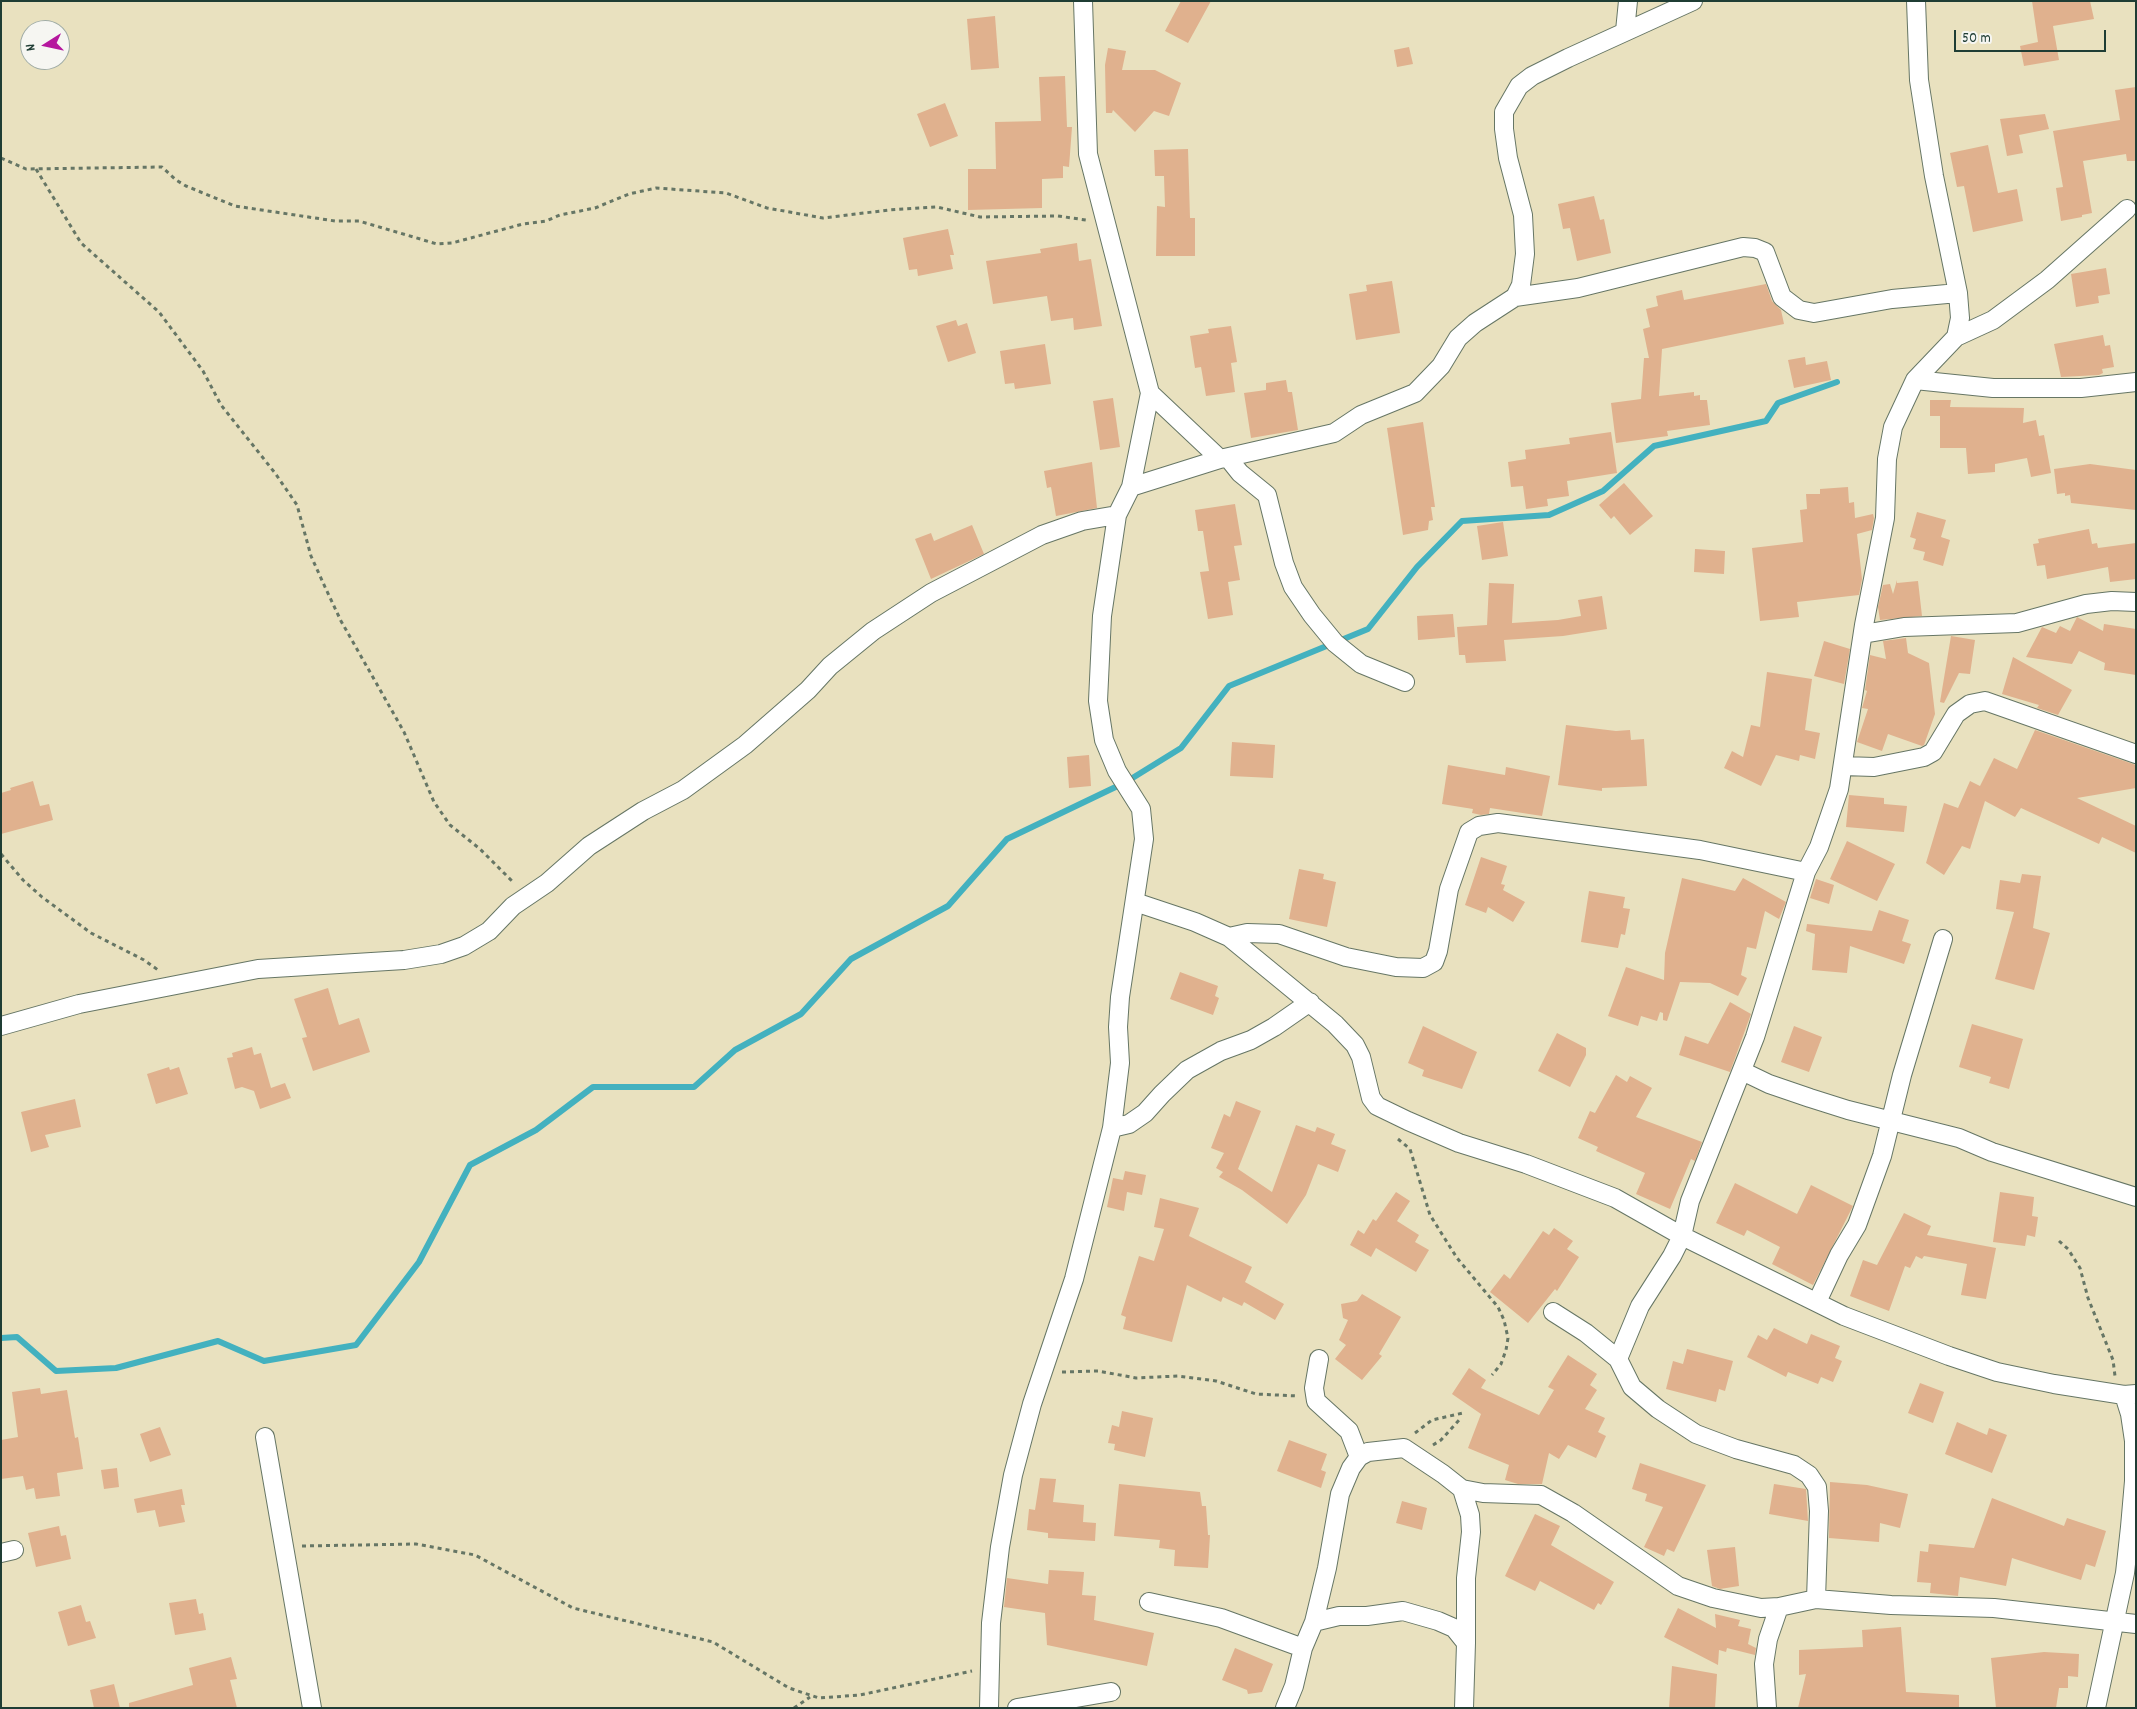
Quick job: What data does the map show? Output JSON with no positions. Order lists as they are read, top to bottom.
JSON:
{
  "scale_bar": "50 m",
  "north": "left"
}
